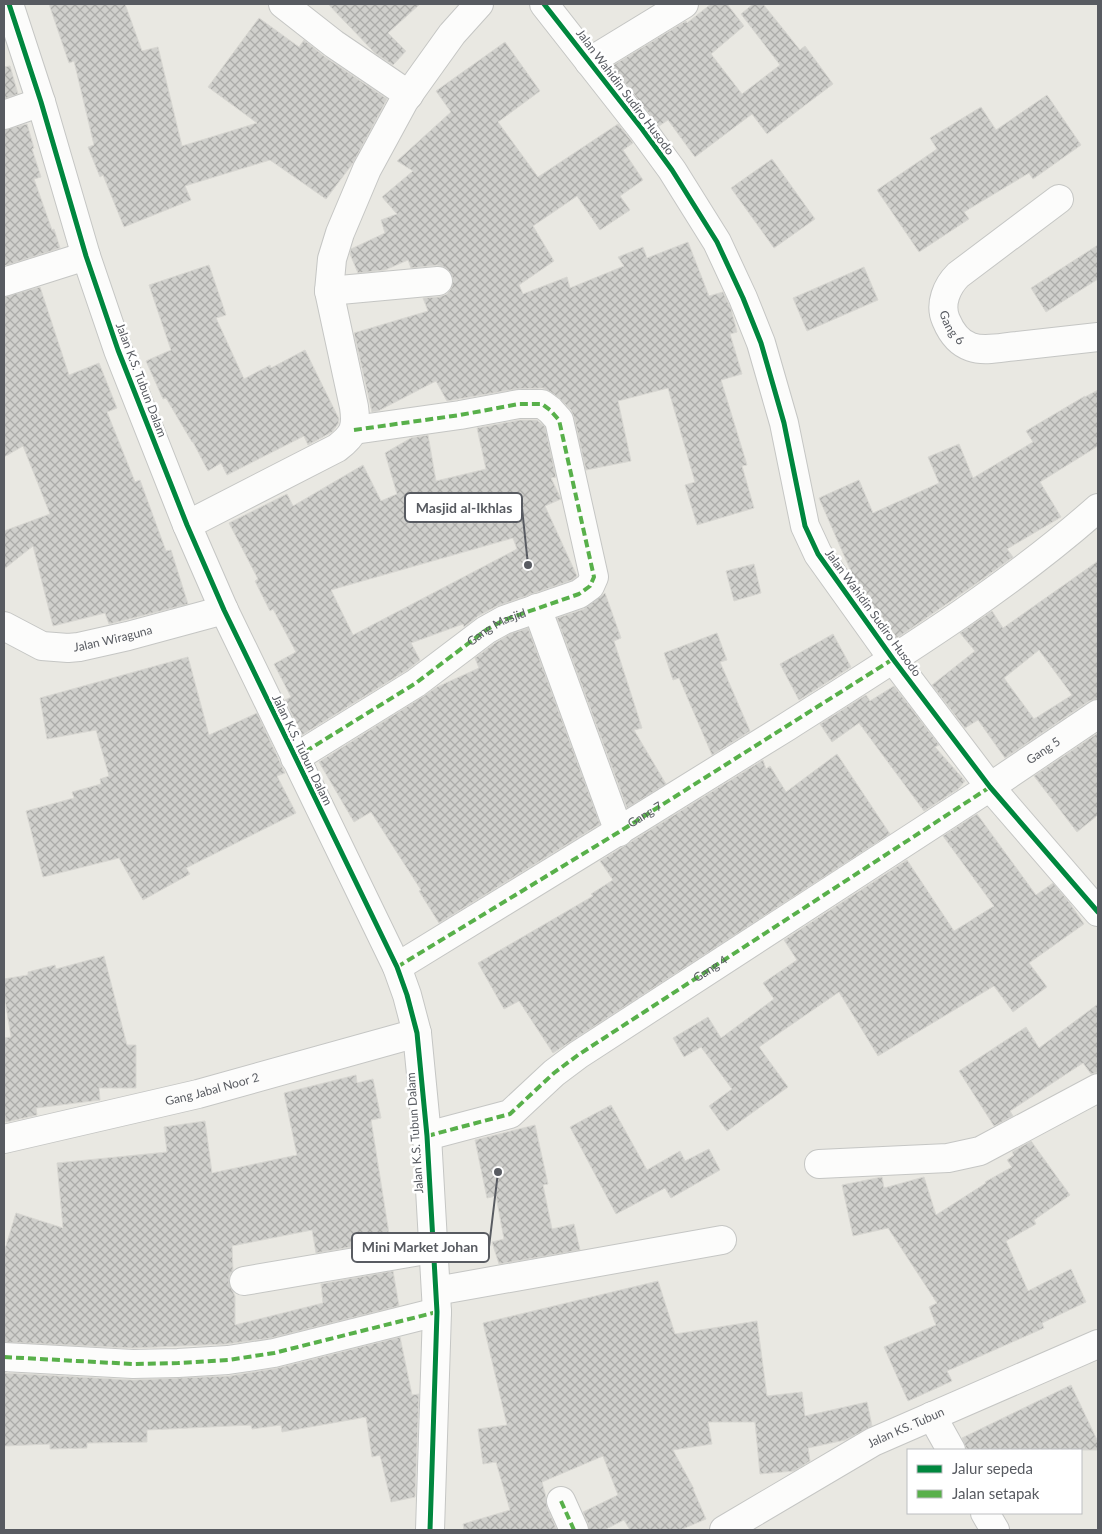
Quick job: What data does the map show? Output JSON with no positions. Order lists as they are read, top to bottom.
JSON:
{
  "streets": {
    "street": [
      "Jalan Wahidin Sudiro Husodo",
      "Gang 6",
      "Jalan K.S. Tubun Dalam",
      "Gang Masjid",
      "Jalan Wiraguna",
      "Gang 5",
      "Gang 7",
      "Gang 4",
      "Gang Jabal Noor 2",
      "Jalan KS. Tubun"
    ]
  },
  "crossings": [
    ["Jalan Wahidin Sudiro Husodo", "Gang 5"],
    ["Jalan Wahidin Sudiro Husodo", "Gang 7"],
    ["Jalan Wahidin Sudiro Husodo", "Gang 4"],
    ["Jalan K.S. Tubun Dalam", "Gang Masjid"],
    ["Jalan K.S. Tubun Dalam", "Jalan Wiraguna"],
    ["Jalan K.S. Tubun Dalam", "Gang 7"],
    ["Jalan K.S. Tubun Dalam", "Gang 4"],
    ["Jalan K.S. Tubun Dalam", "Gang Jabal Noor 2"],
    ["Gang 5", "Gang 4"]
  ],
  "places": ["Masjid al-Ikhlas", "Mini Market Johan"],
  "legend": ["Jalur sepeda", "Jalan setapak"]
}
